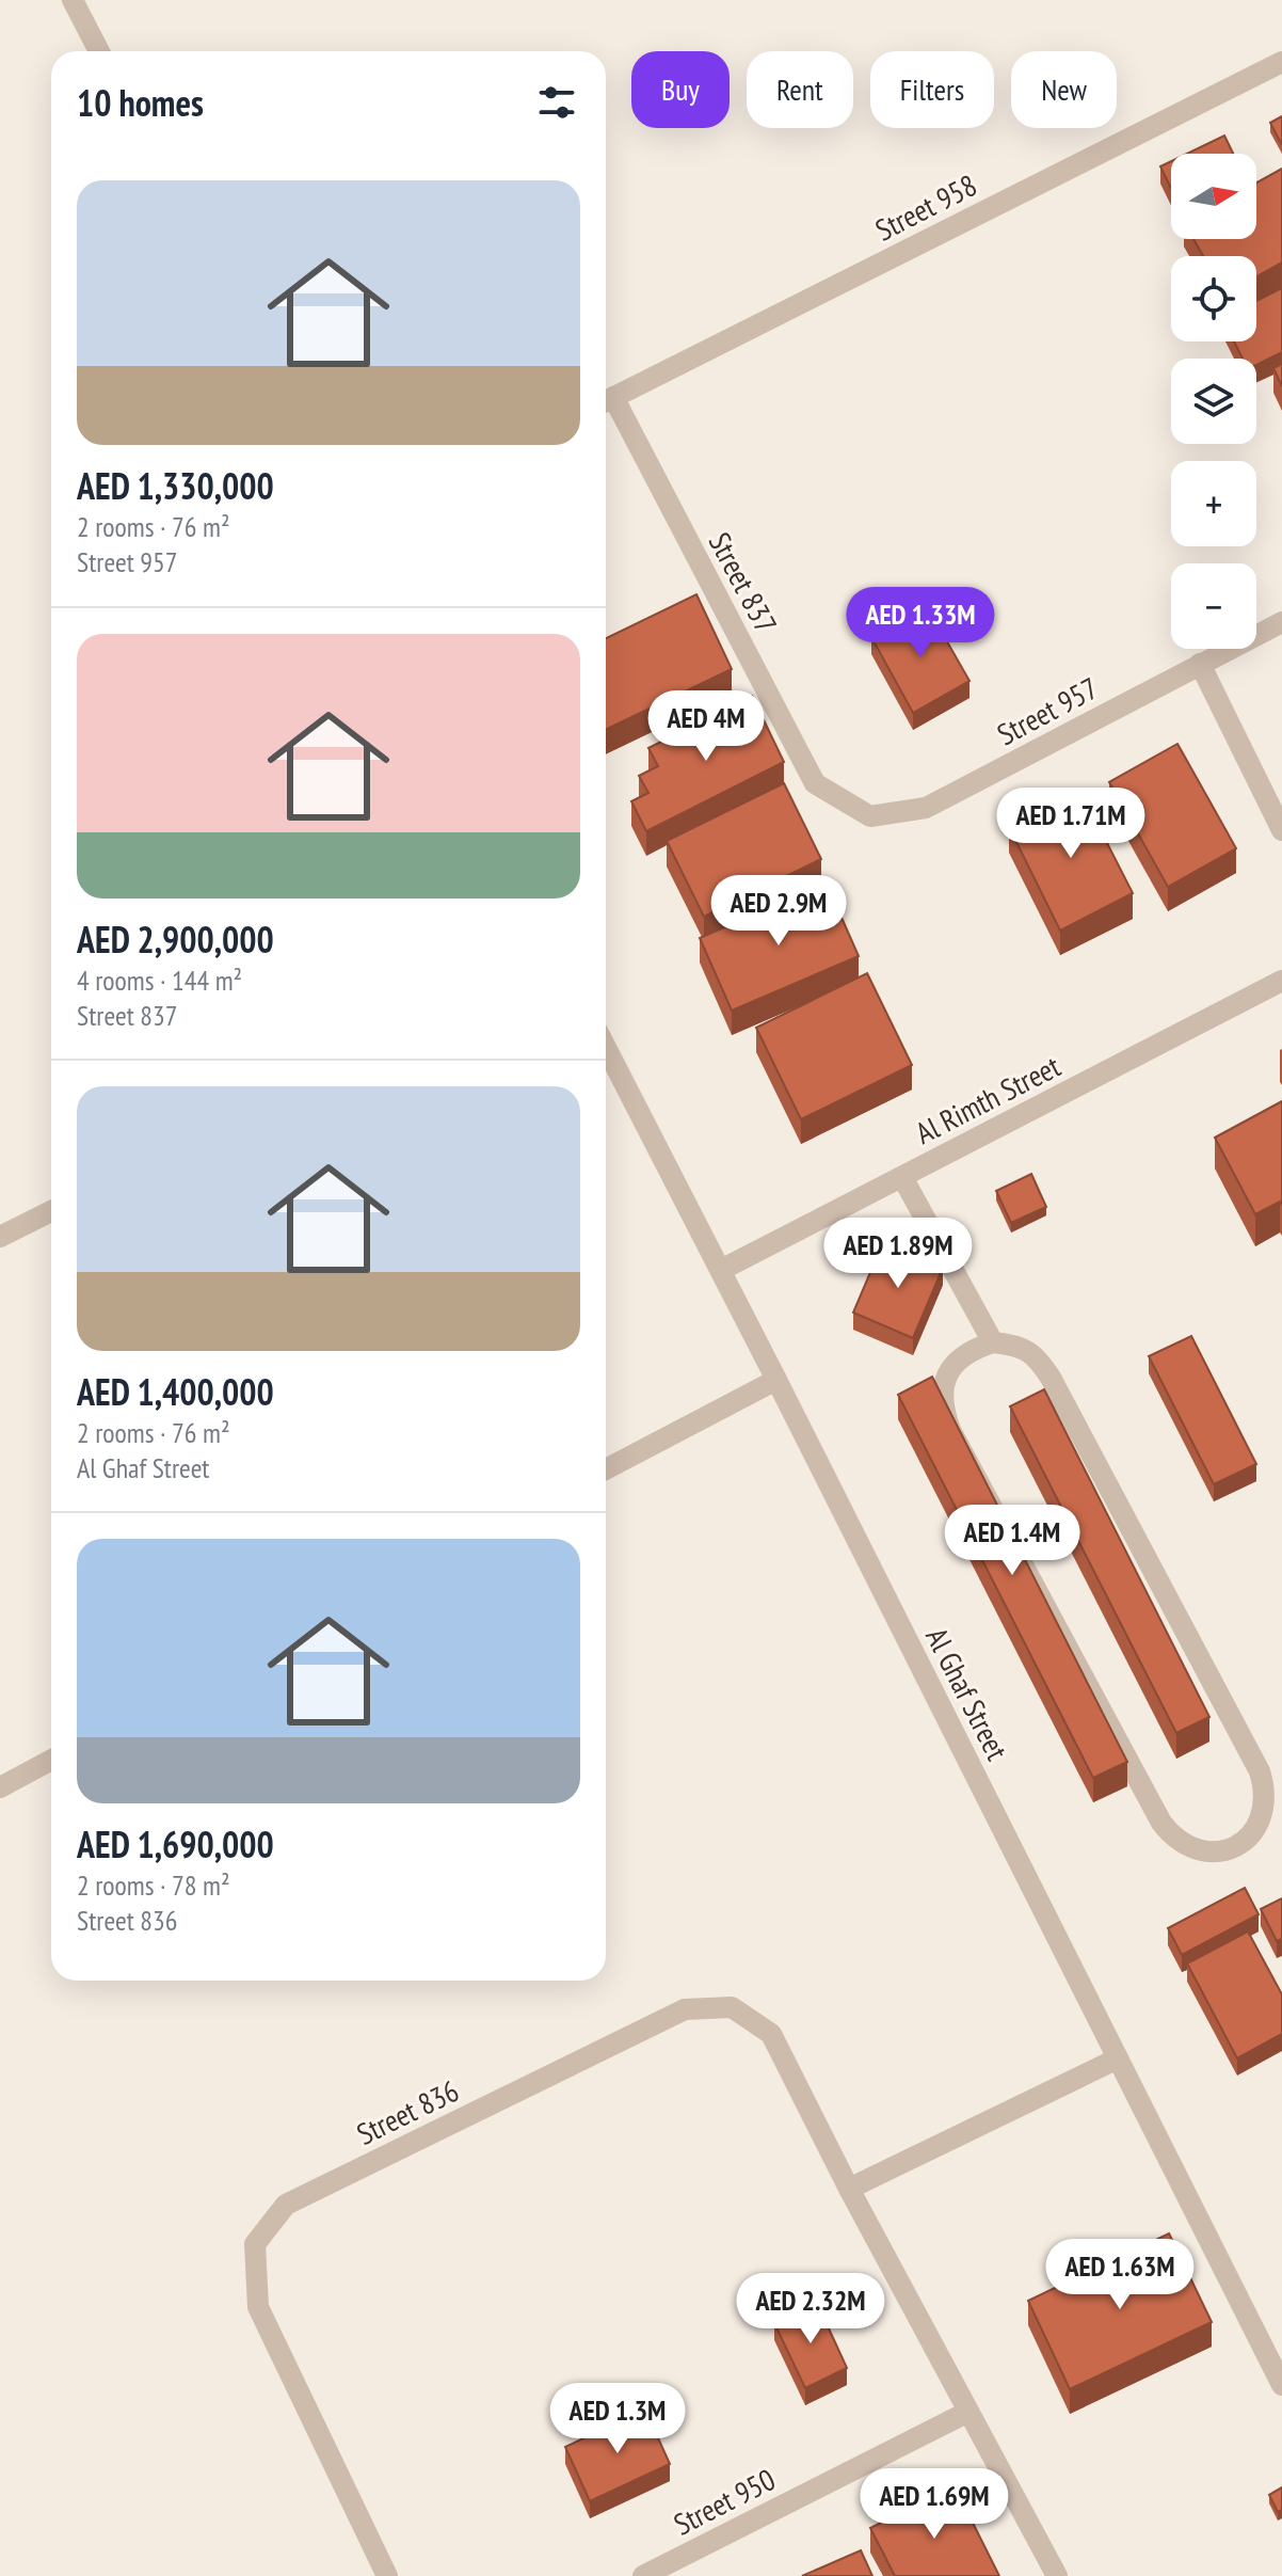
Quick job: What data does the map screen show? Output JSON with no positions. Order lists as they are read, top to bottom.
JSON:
{
  "streets": {
    "street": [
      "Street 958",
      "Street 837",
      "Street 957",
      "Al Rimth Street",
      "Al Ghaf Street",
      "Street 836",
      "Street 950"
    ]
  },
  "crossings": [
    ["Street 958", "Street 837"],
    ["Street 837", "Street 957"],
    ["Al Rimth Street", "Al Ghaf Street"],
    ["Street 836", "Street 950"]
  ],
  "north": "right",
  "page": {
    "chip": [
      "Buy",
      "Rent",
      "Filters",
      "New"
    ],
    "heading": "10 homes",
    "map_buttons": ["+", "−"],
    "list": [
      {
        "name": "AED 1,330,000",
        "note": "2 rooms · 76 m² · Street 957"
      },
      {
        "name": "AED 2,900,000",
        "note": "4 rooms · 144 m² · Street 837"
      },
      {
        "name": "AED 1,400,000",
        "note": "2 rooms · 76 m² · Al Ghaf Street"
      },
      {
        "name": "AED 1,690,000",
        "note": "2 rooms · 78 m² · Street 836"
      }
    ],
    "price": [
      "AED 1.33M",
      "AED 4M",
      "AED 1.71M",
      "AED 2.9M",
      "AED 1.89M",
      "AED 1.4M",
      "AED 1.63M",
      "AED 2.32M",
      "AED 1.3M",
      "AED 1.69M"
    ]
  }
}
